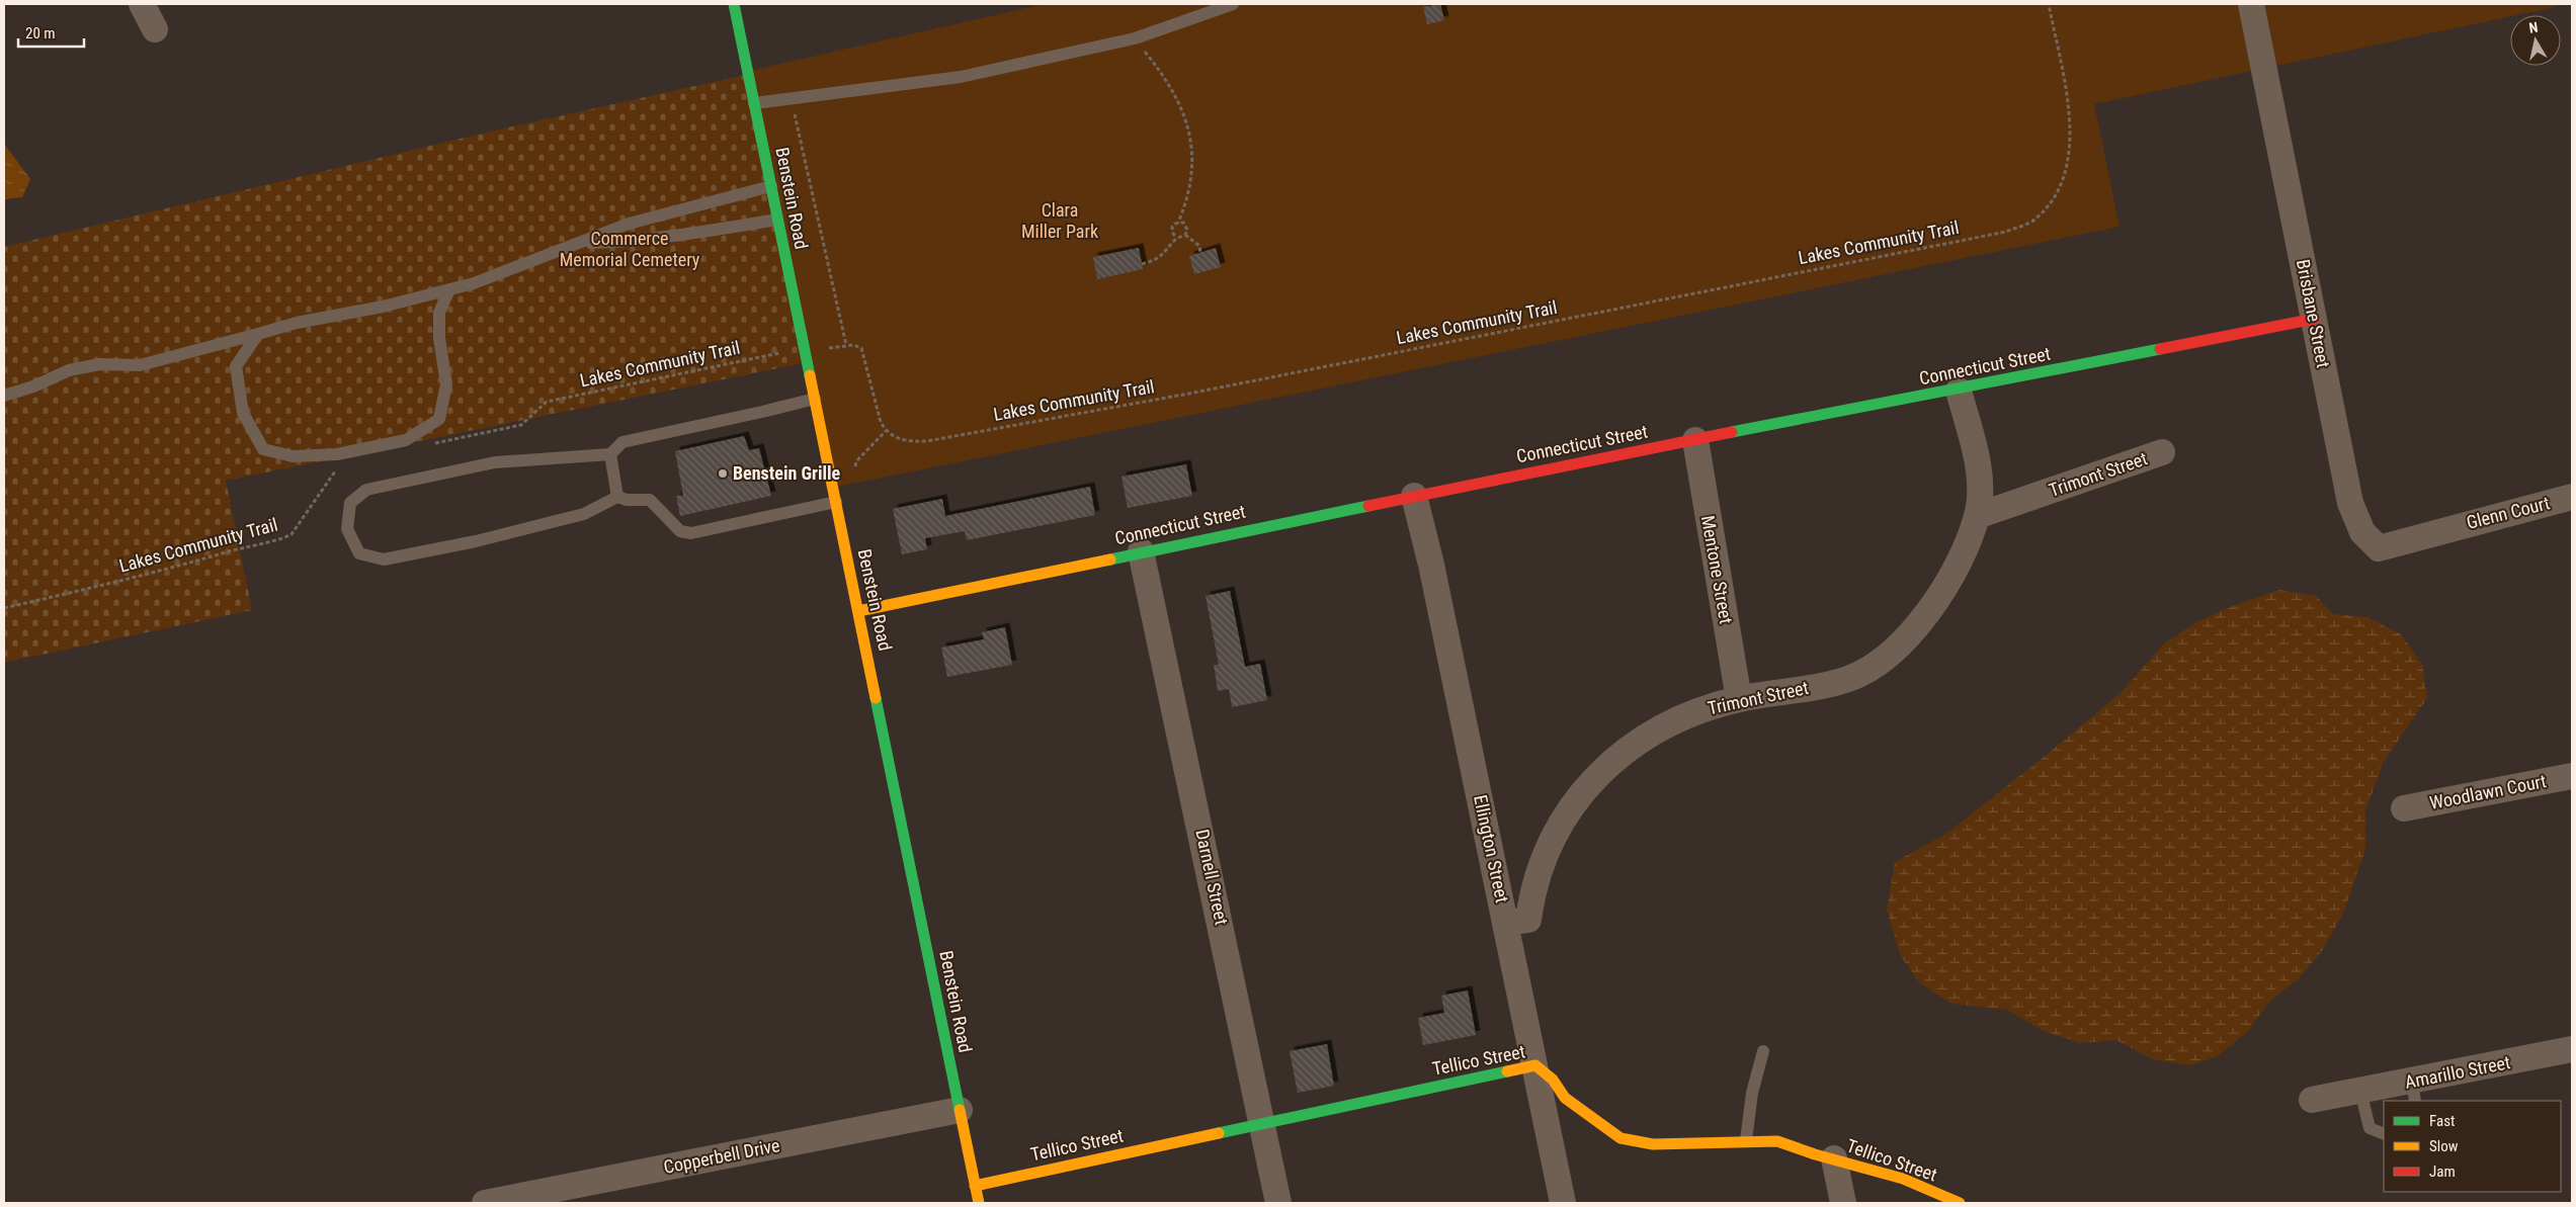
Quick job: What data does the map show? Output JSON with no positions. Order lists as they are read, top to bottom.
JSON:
{
  "streets": {
    "street": [
      "Benstein Road",
      "Brisbane Street",
      "Connecticut Street",
      "Trimont Street",
      "Glenn Court",
      "Mentone Street",
      "Woodlawn Court",
      "Ellington Street",
      "Darnell Street",
      "Tellico Street",
      "Amarillo Street",
      "Copperbell Drive"
    ],
    "path": ["Lakes Community Trail"]
  },
  "crossings": [
    ["Benstein Road", "Lakes Community Trail"],
    ["Benstein Road", "Connecticut Street"],
    ["Benstein Road", "Tellico Street"],
    ["Benstein Road", "Copperbell Drive"],
    ["Brisbane Street", "Connecticut Street"],
    ["Brisbane Street", "Glenn Court"],
    ["Connecticut Street", "Trimont Street"],
    ["Connecticut Street", "Mentone Street"],
    ["Connecticut Street", "Ellington Street"],
    ["Connecticut Street", "Darnell Street"],
    ["Trimont Street", "Mentone Street"],
    ["Trimont Street", "Ellington Street"],
    ["Ellington Street", "Tellico Street"],
    ["Darnell Street", "Tellico Street"]
  ],
  "parks": ["Clara Miller Park", "Commerce Memorial Cemetery"],
  "places": ["Benstein Grille"],
  "legend": ["Fast", "Slow", "Jam"],
  "scale_bar": "20 m",
  "north": "top"
}
